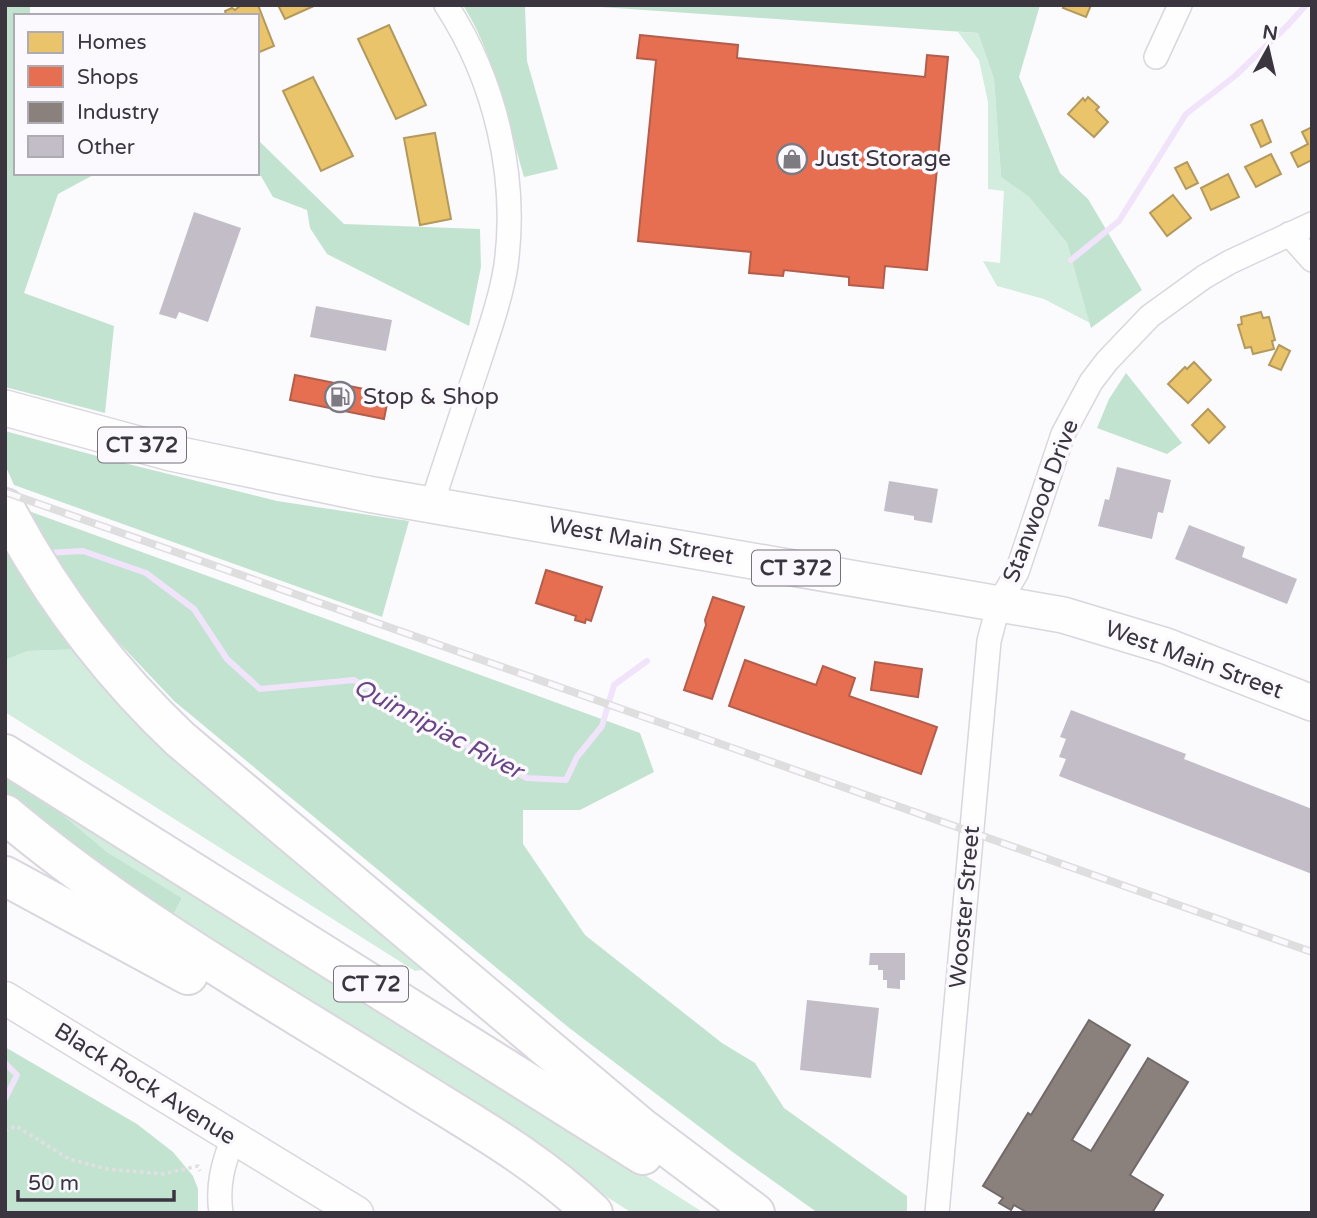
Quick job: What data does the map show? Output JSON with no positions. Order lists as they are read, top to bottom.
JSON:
{
  "streets": {
    "highway": ["CT 72"],
    "main road": ["CT 372", "West Main Street"],
    "street": ["Stanwood Drive", "Wooster Street", "Black Rock Avenue"]
  },
  "crossings": [
    ["Stanwood Drive", "West Main Street"],
    ["Stanwood Drive", "Wooster Street"],
    ["West Main Street", "Wooster Street"]
  ],
  "water": ["Quinnipiac River"],
  "places": {
    "shop": ["Just Storage"],
    "fuel station": ["Stop & Shop"]
  },
  "legend": [
    "Homes",
    "Shops",
    "Industry",
    "Other"
  ],
  "scale_bar": "50 m",
  "north": "top"
}
